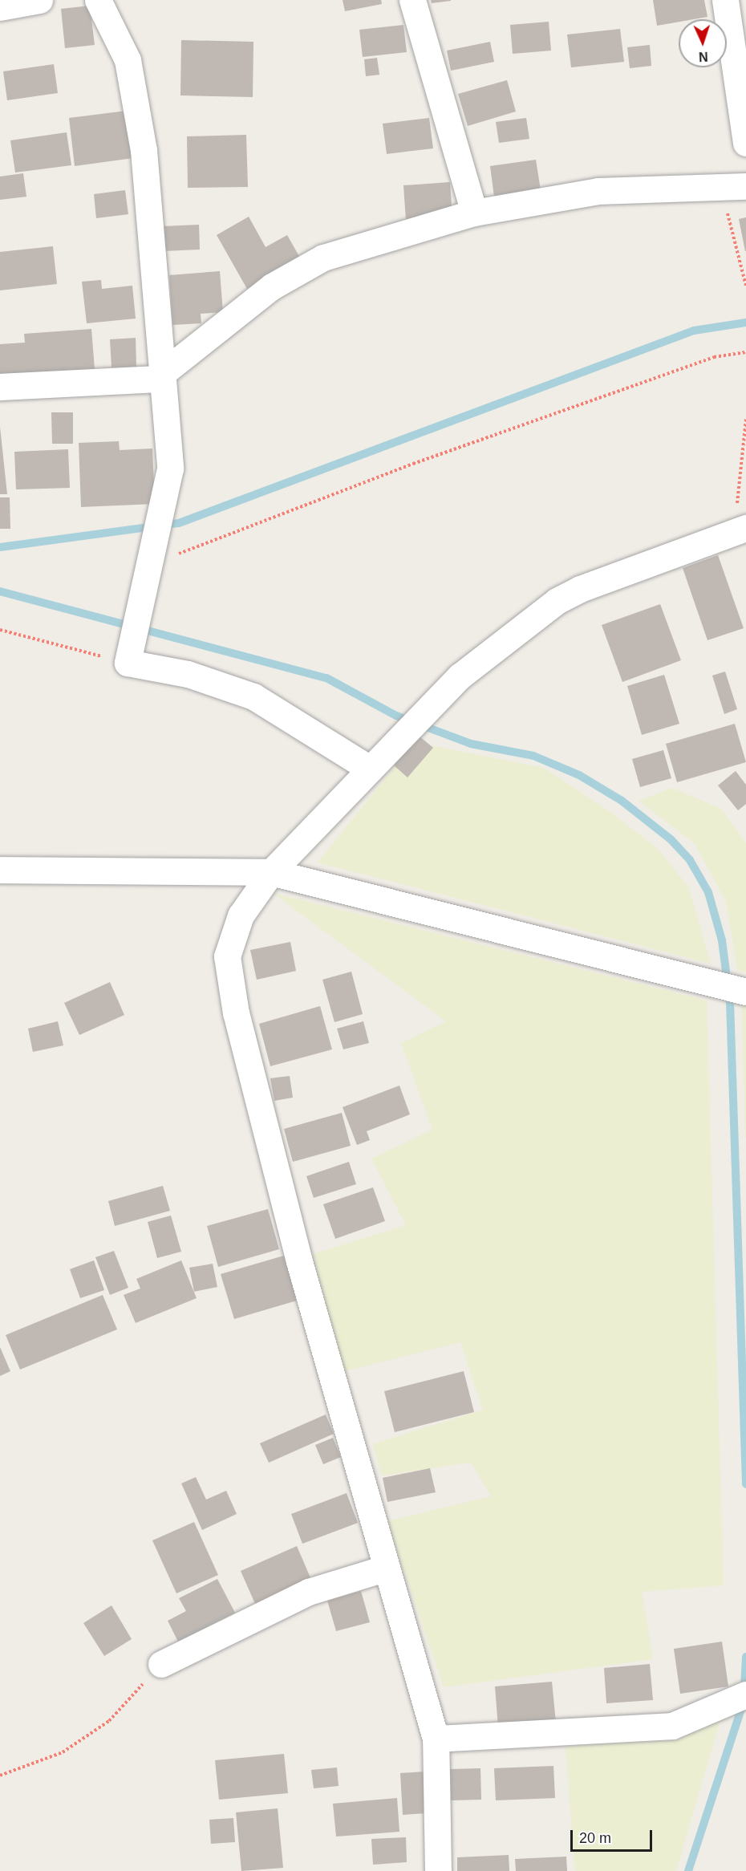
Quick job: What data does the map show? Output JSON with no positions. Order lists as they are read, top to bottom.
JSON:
{
  "scale_bar": "20 m",
  "north": "bottom"
}
